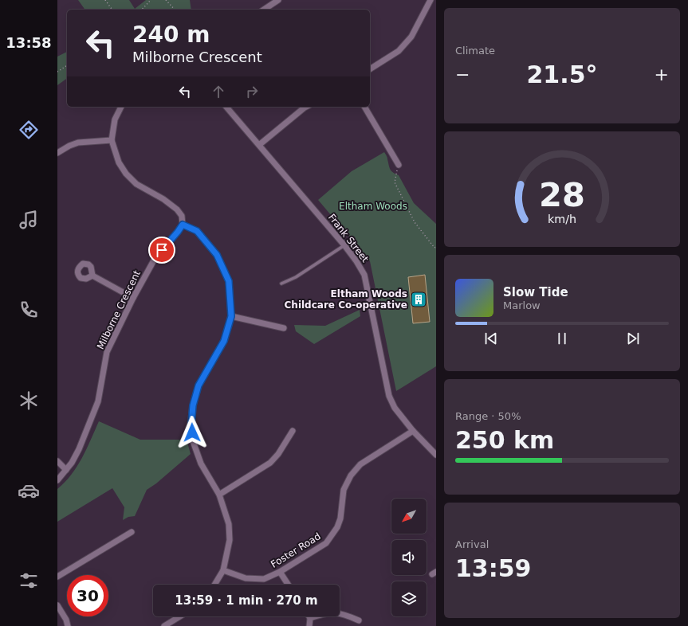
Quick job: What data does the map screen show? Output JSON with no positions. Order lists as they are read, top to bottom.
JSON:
{
  "streets": {
    "street": ["Frank Street", "Milborne Crescent", "Foster Road"]
  },
  "crossings": [
    ["Frank Street", "Foster Road"]
  ],
  "parks": ["Eltham Woods"],
  "places": {
    "building": ["Eltham Woods Childcare Co-operative"]
  },
  "north": "bottom left",
  "page": {
    "tabs": "13:58",
    "tile": [
      "Climate",
      ["Range · 50%", "250 km"],
      ["Arrival", "13:59"]
    ],
    "turn": ["240 m", "Milborne Crescent"],
    "heat": ["−", "21.5°", "+"],
    "song": ["Slow Tide", "Marlow"],
    "limit": "30",
    "trip": "13:59 · 1 min · 270 m",
    "gauge": ["28", "km/h"]
  }
}
